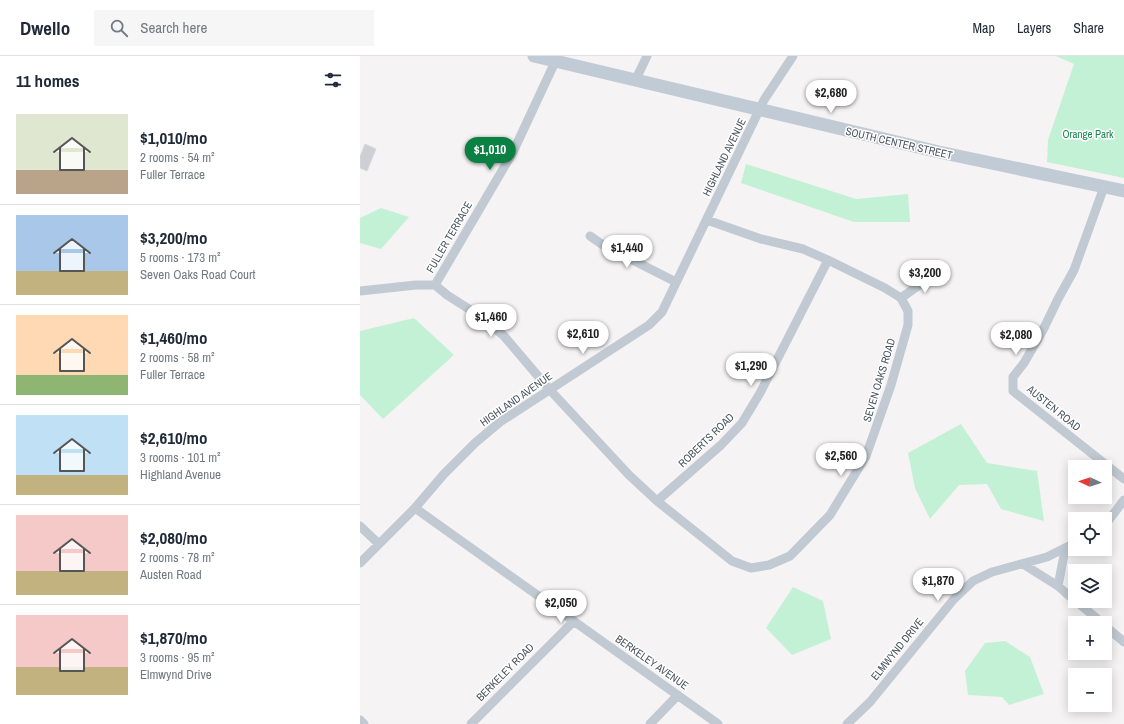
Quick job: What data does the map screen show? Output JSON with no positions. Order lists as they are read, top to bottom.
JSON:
{
  "streets": {
    "main road": ["SOUTH CENTER STREET"],
    "street": [
      "HIGHLAND AVENUE",
      "FULLER TERRACE",
      "SEVEN OAKS ROAD",
      "AUSTEN ROAD",
      "ROBERTS ROAD",
      "ELMWYND DRIVE",
      "BERKELEY AVENUE",
      "BERKELEY ROAD"
    ]
  },
  "crossings": [
    ["SOUTH CENTER STREET", "HIGHLAND AVENUE"],
    ["SOUTH CENTER STREET", "FULLER TERRACE"],
    ["SOUTH CENTER STREET", "AUSTEN ROAD"],
    ["HIGHLAND AVENUE", "FULLER TERRACE"],
    ["HIGHLAND AVENUE", "SEVEN OAKS ROAD"],
    ["HIGHLAND AVENUE", "BERKELEY AVENUE"],
    ["FULLER TERRACE", "SEVEN OAKS ROAD"],
    ["SEVEN OAKS ROAD", "ROBERTS ROAD"],
    ["BERKELEY AVENUE", "BERKELEY ROAD"]
  ],
  "parks": ["Orange Park"],
  "north": "left",
  "page": {
    "header": "Dwello",
    "search": "Search here",
    "nav": ["Map", "Layers", "Share"],
    "heading": "11 homes",
    "price": [
      "$2,680",
      "$1,010",
      "$1,440",
      "$3,200",
      "$1,460",
      "$2,610",
      "$2,080",
      "$1,290",
      "$2,560",
      "$1,870",
      "$2,050"
    ],
    "list": [
      {
        "name": "$1,010/mo",
        "note": "2 rooms · 54 m² · Fuller Terrace"
      },
      {
        "name": "$3,200/mo",
        "note": "5 rooms · 173 m² · Seven Oaks Road Court"
      },
      {
        "name": "$1,460/mo",
        "note": "2 rooms · 58 m² · Fuller Terrace"
      },
      {
        "name": "$2,610/mo",
        "note": "3 rooms · 101 m² · Highland Avenue"
      },
      {
        "name": "$2,080/mo",
        "note": "2 rooms · 78 m² · Austen Road"
      },
      {
        "name": "$1,870/mo",
        "note": "3 rooms · 95 m² · Elmwynd Drive"
      }
    ],
    "map_buttons": ["+", "−"]
  }
}
